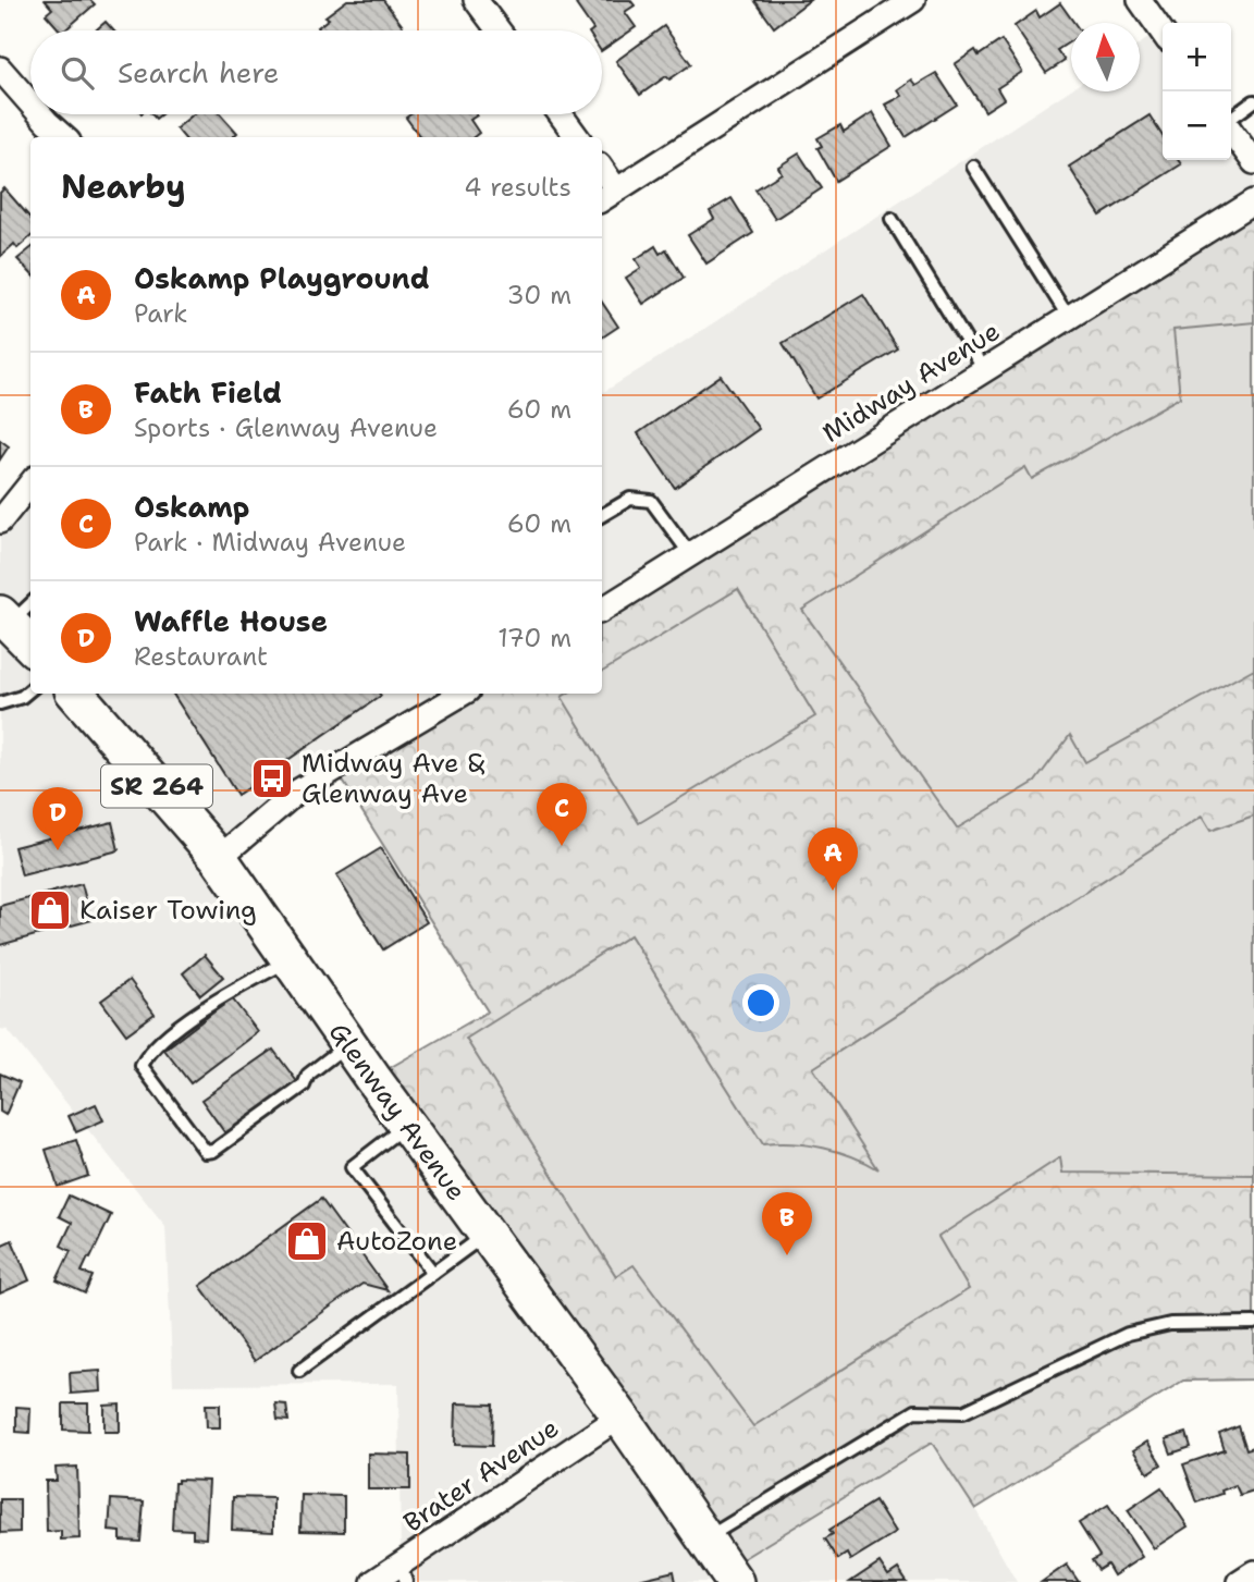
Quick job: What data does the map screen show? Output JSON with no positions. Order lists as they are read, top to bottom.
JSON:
{
  "streets": {
    "main road": ["SR 264", "Glenway Avenue"],
    "street": ["Midway Avenue", "Brater Avenue"]
  },
  "crossings": [
    ["Glenway Avenue", "Brater Avenue"]
  ],
  "places": {
    "bus stop": ["Midway Ave & Glenway Ave"],
    "shop": ["Kaiser Towing", "AutoZone"]
  },
  "north": "top",
  "page": {
    "map_buttons": ["+", "−"],
    "search": "Search here",
    "heading": ["Nearby", "4 results"],
    "list": [
      {
        "mark": "A",
        "name": "Oskamp Playground",
        "note": "Park",
        "value": "30 m"
      },
      {
        "mark": "B",
        "name": "Fath Field",
        "note": "Sports · Glenway Avenue",
        "value": "60 m"
      },
      {
        "mark": "C",
        "name": "Oskamp",
        "note": "Park · Midway Avenue",
        "value": "60 m"
      },
      {
        "mark": "D",
        "name": "Waffle House",
        "note": "Restaurant",
        "value": "170 m"
      }
    ],
    "pins": [
      "C",
      "D",
      "A",
      "B"
    ]
  }
}
